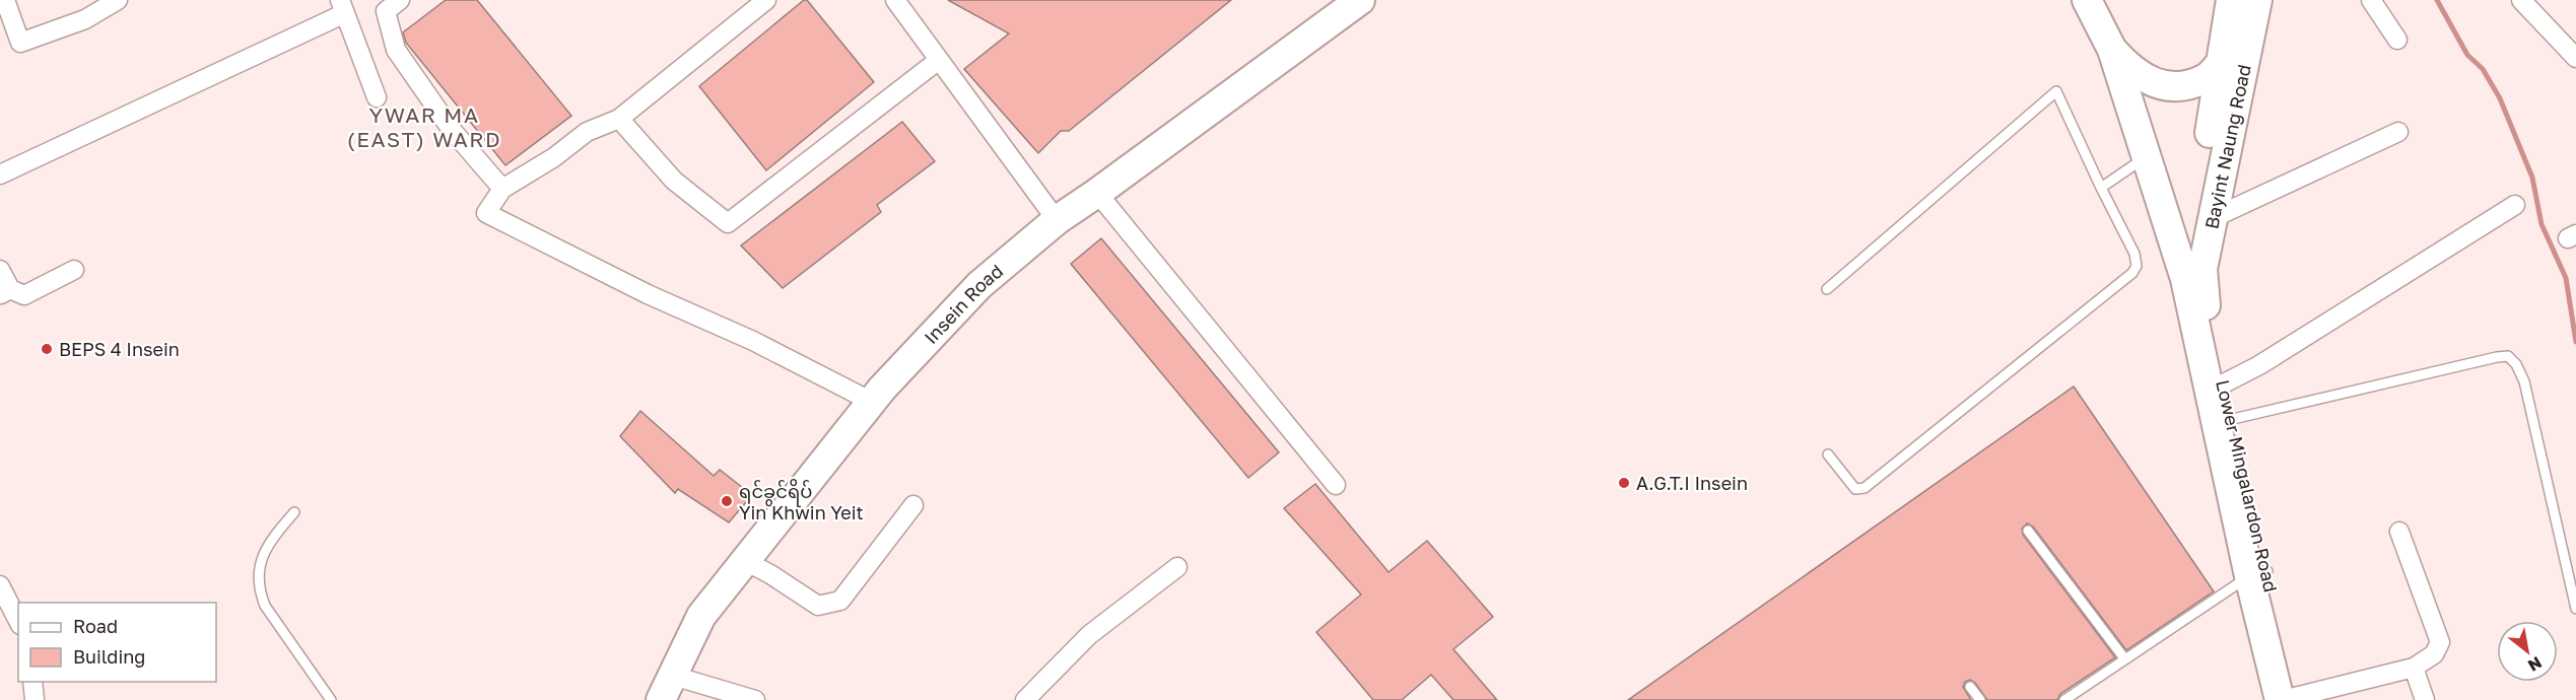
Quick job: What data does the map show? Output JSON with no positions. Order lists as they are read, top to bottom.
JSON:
{
  "streets": {
    "main road": ["Bayint Naung Road", "Insein Road", "Lower Mingalardon Road"]
  },
  "crossings": [
    ["Bayint Naung Road", "Lower Mingalardon Road"]
  ],
  "districts": ["YWAR MA (EAST) WARD"],
  "places": ["BEPS 4 Insein", "A.G.T.I Insein", "ရင်ခွင်ရိပ် Yin Khwin Yeit"],
  "legend": ["Road", "Building"],
  "north": "bottom right"
}
